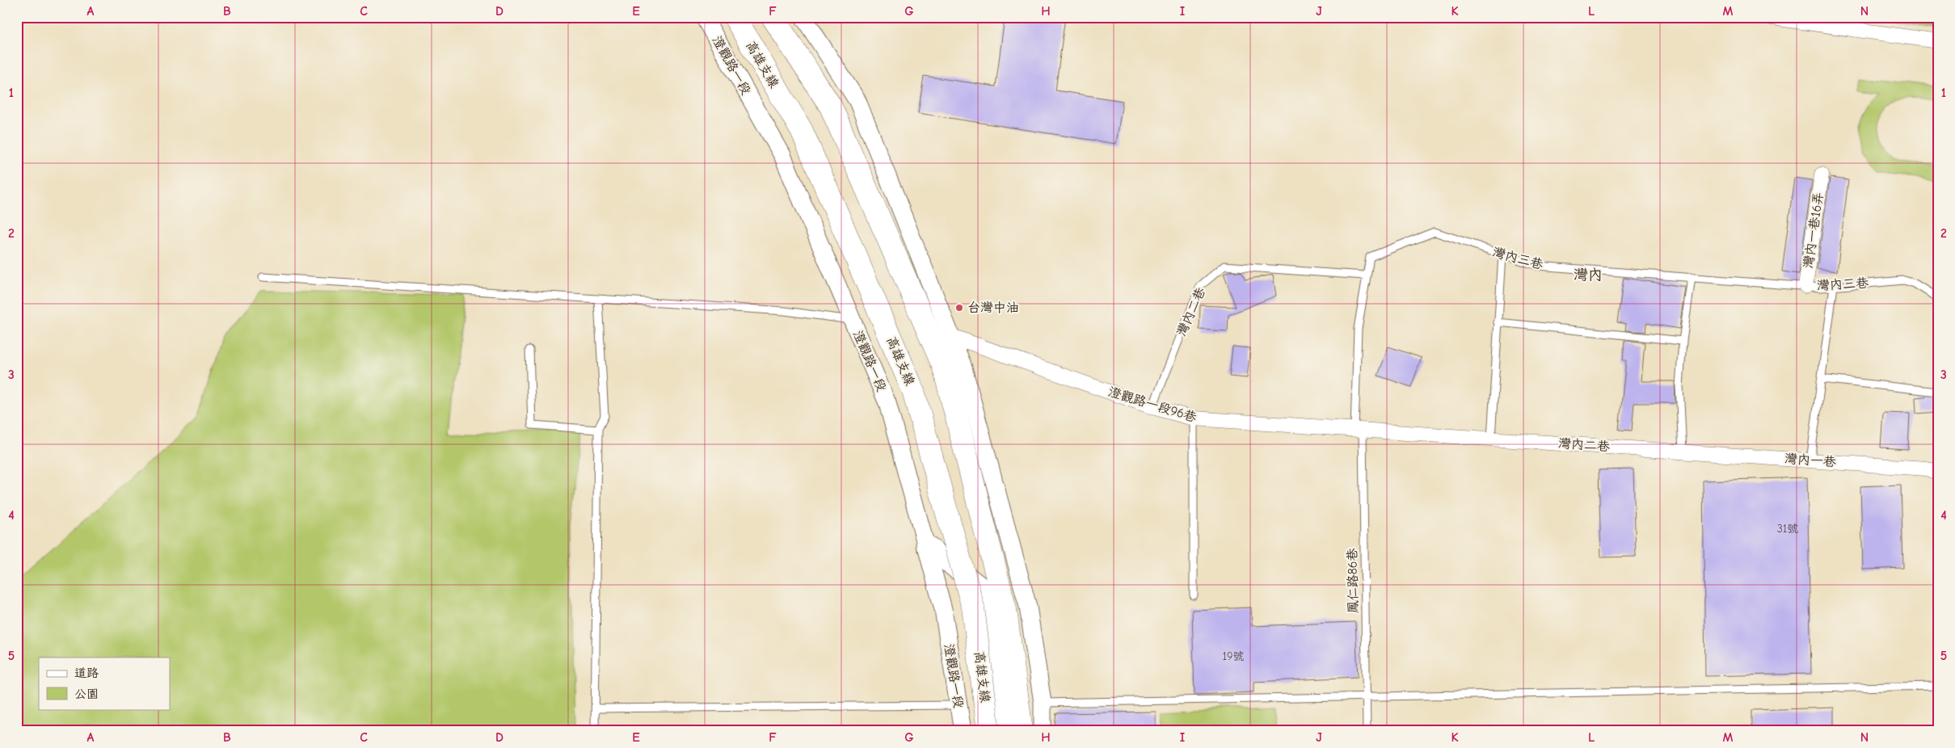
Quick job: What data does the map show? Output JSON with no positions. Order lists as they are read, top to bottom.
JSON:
{
  "streets": {
    "highway": ["高雄支線"],
    "street": [
      "澄觀路一段",
      "灣內一巷16弄",
      "灣內二巷",
      "澄觀路一段96巷",
      "灣內一巷"
    ],
    "lane": ["灣內三巷", "鳳仁路86巷"]
  },
  "crossings": [
    ["灣內一巷16弄", "灣內三巷"],
    ["灣內三巷", "灣內二巷"],
    ["灣內三巷", "澄觀路一段96巷"],
    ["灣內三巷", "鳳仁路86巷"],
    ["灣內二巷", "澄觀路一段96巷"],
    ["灣內二巷", "灣內一巷"],
    ["澄觀路一段96巷", "鳳仁路86巷"]
  ],
  "districts": ["灣内"],
  "places": ["台灣中油"],
  "house_numbers": ["31號", "19號"],
  "legend": ["道路", "公園"],
  "grid": {
    "columns": [
      "A",
      "B",
      "C",
      "D",
      "E",
      "F",
      "G",
      "H",
      "I",
      "J",
      "K",
      "L",
      "M",
      "N"
    ],
    "rows": [
      "1",
      "2",
      "3",
      "4",
      "5"
    ]
  }
}
